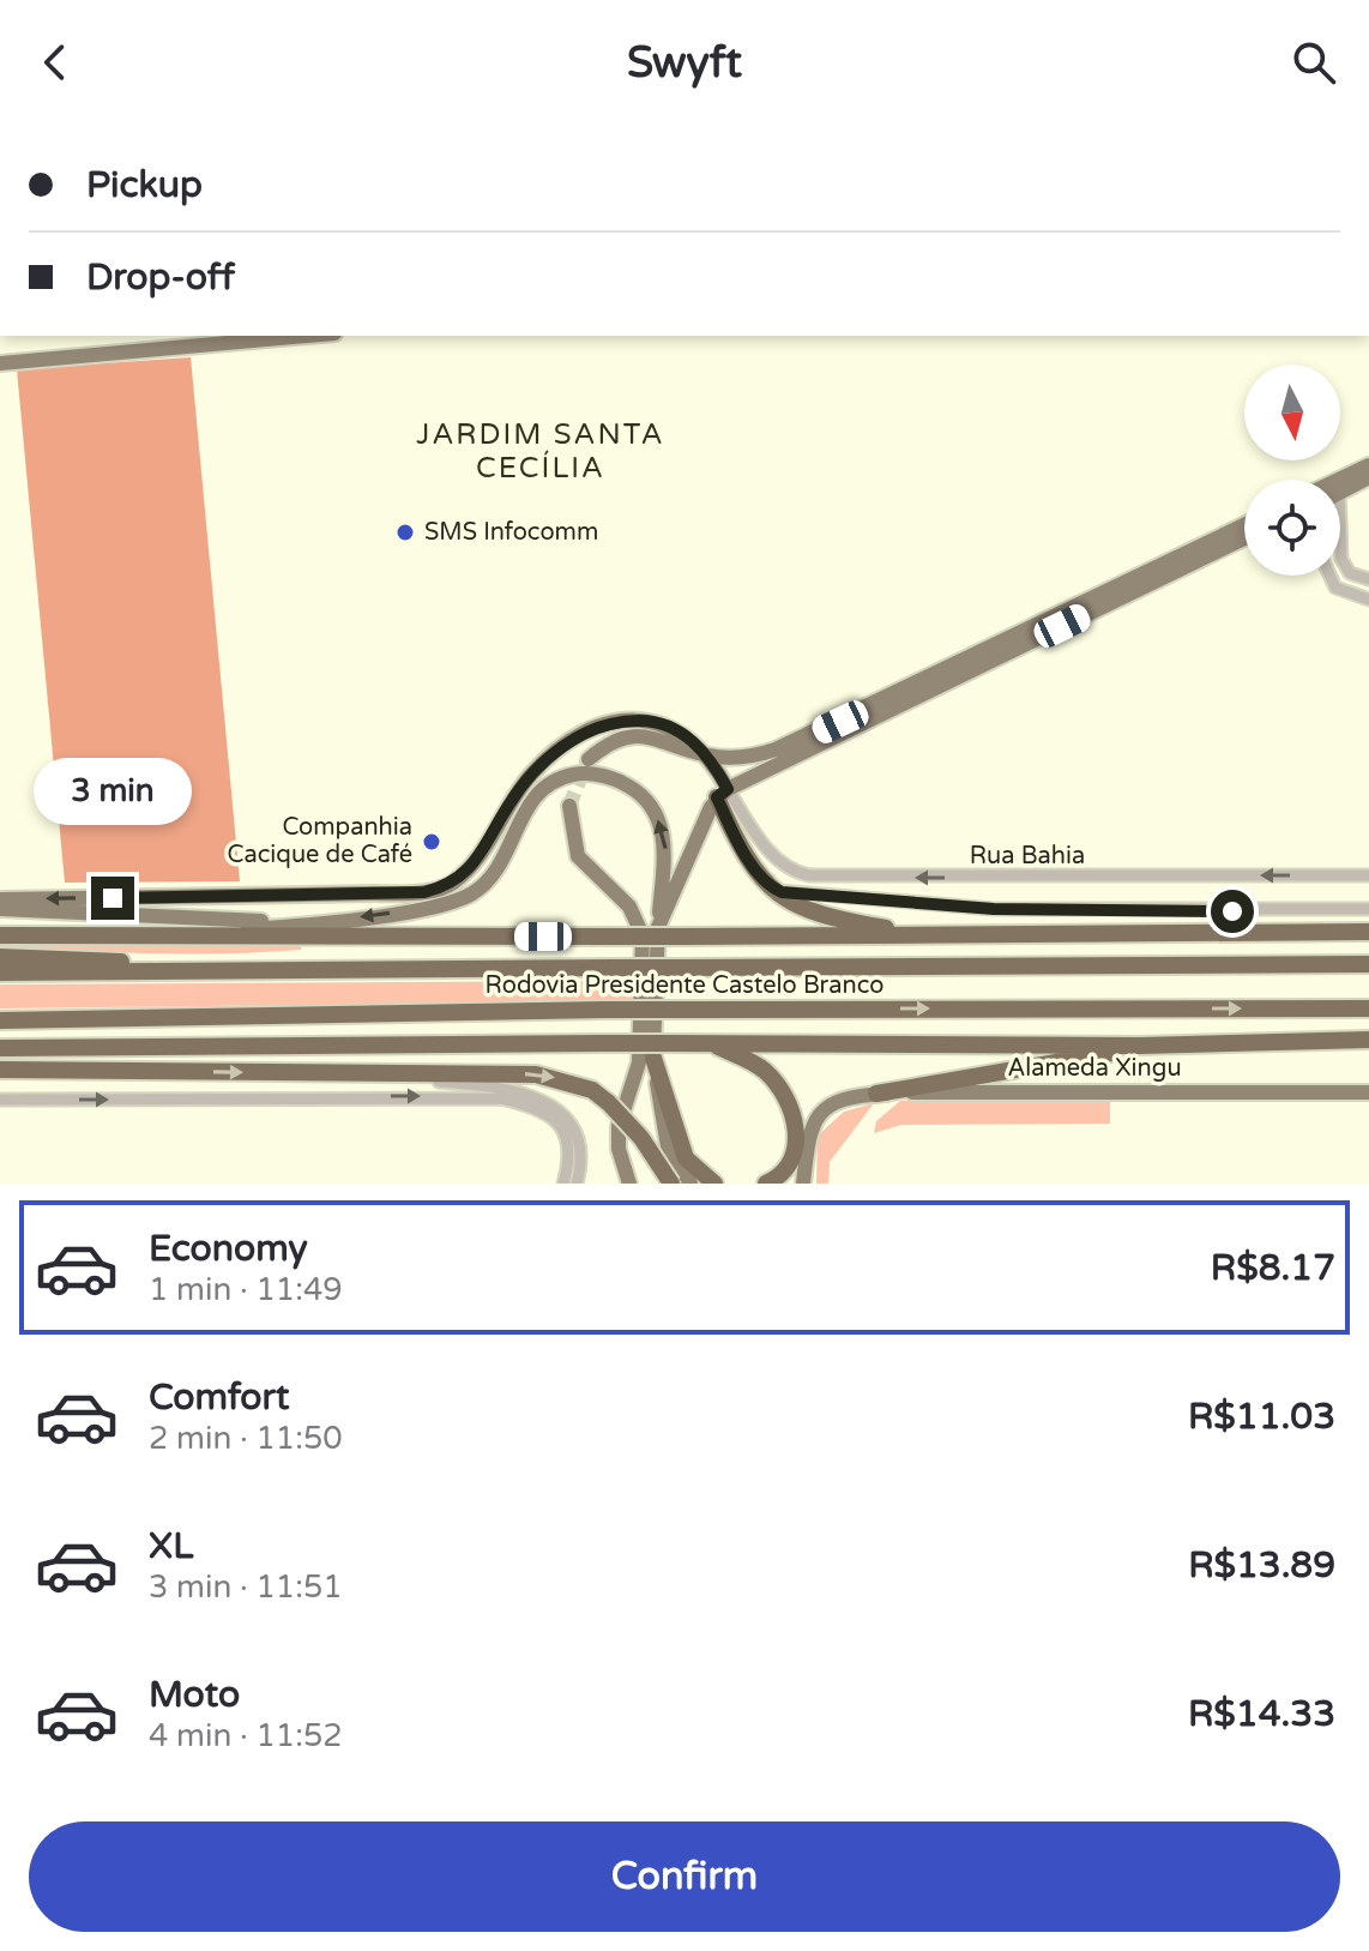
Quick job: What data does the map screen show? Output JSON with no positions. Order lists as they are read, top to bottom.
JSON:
{
  "streets": {
    "highway": ["Rodovia Presidente Castelo Branco"],
    "main road": ["Alameda Xingu"],
    "street": ["Rua Bahia"]
  },
  "districts": ["JARDIM SANTA CECÍLIA"],
  "places": ["SMS Infocomm", "Companhia Cacique de Café"],
  "north": "bottom",
  "page": {
    "header": "Swyft",
    "banner": ["Pickup", "Drop-off"],
    "bubble": "3 min",
    "list": [
      {
        "name": "Economy",
        "note": "1 min · 11:49",
        "value": "R$8.17"
      },
      {
        "name": "Comfort",
        "note": "2 min · 11:50",
        "value": "R$11.03"
      },
      {
        "name": "XL",
        "note": "3 min · 11:51",
        "value": "R$13.89"
      },
      {
        "name": "Moto",
        "note": "4 min · 11:52",
        "value": "R$14.33"
      }
    ],
    "buttons": "Confirm"
  }
}
